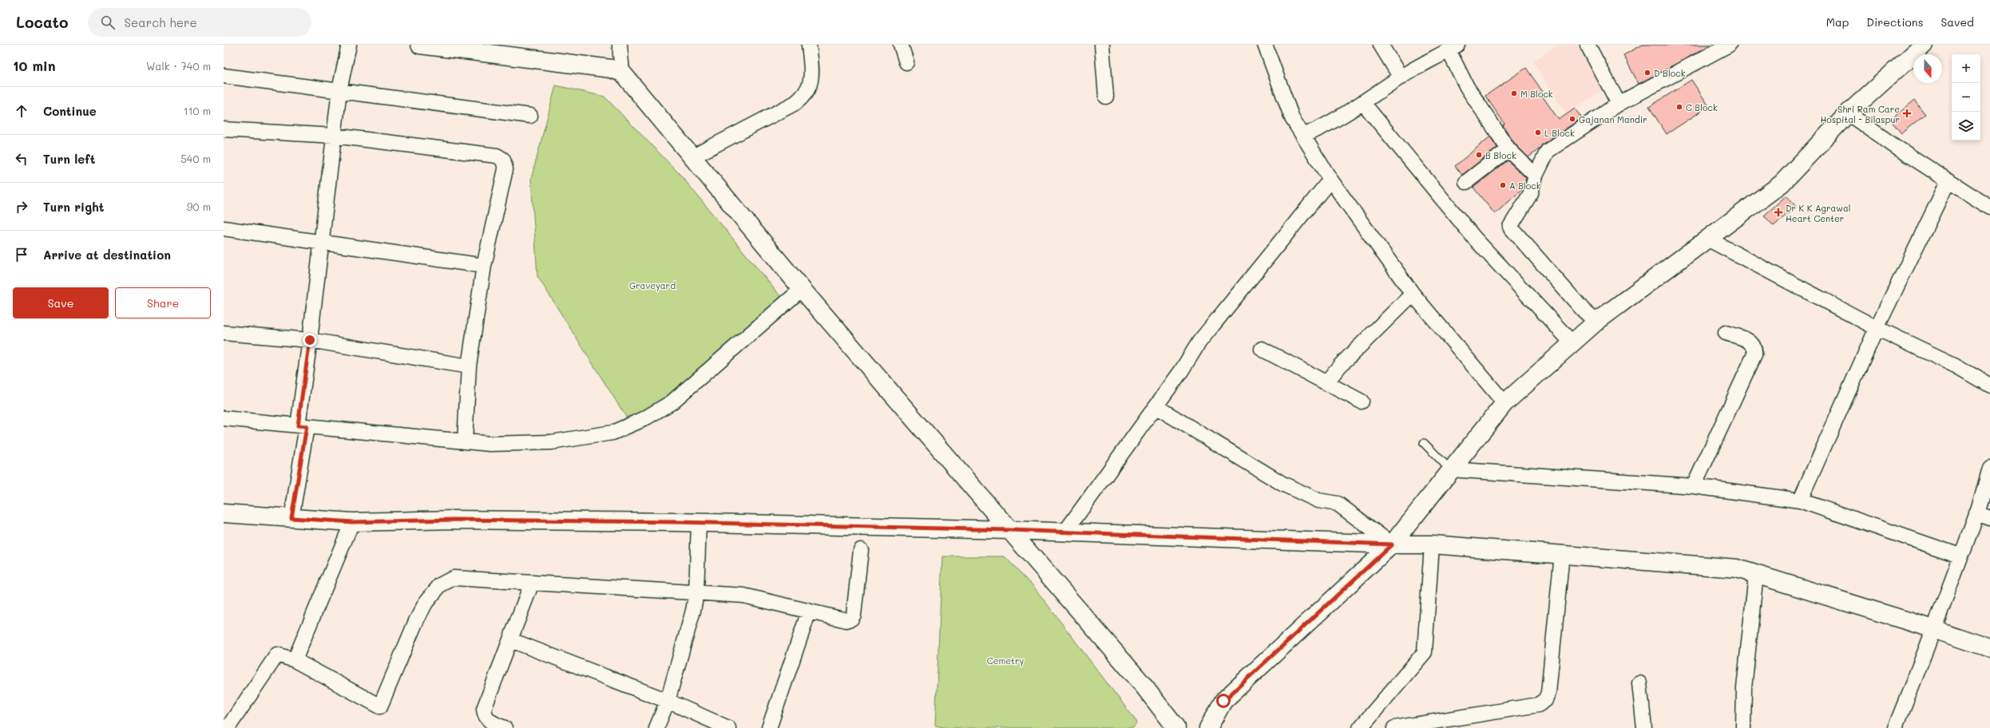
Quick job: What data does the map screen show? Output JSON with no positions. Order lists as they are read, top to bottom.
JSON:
{
  "parks": ["Graveyard", "Cemetry"],
  "places": {
    "other": [
      "D Block",
      "M Block",
      "C Block",
      "Gajanan Mandir",
      "L Block",
      "B Block",
      "A Block"
    ],
    "health": ["Shri Ram Care Hospital - Bilaspur", "Dr K K Agrawal Heart Center"]
  },
  "north": "bottom",
  "page": {
    "header": "Locato",
    "search": "Search here",
    "nav": ["Map", "Directions", "Saved"],
    "heading": ["10 min", "Walk · 740 m"],
    "map_buttons": ["+", "−"],
    "list": [
      ["Continue", "110 m"],
      ["Turn left", "540 m"],
      ["Turn right", "90 m"],
      "Arrive at destination"
    ],
    "buttons": ["Save", "Share"]
  }
}
